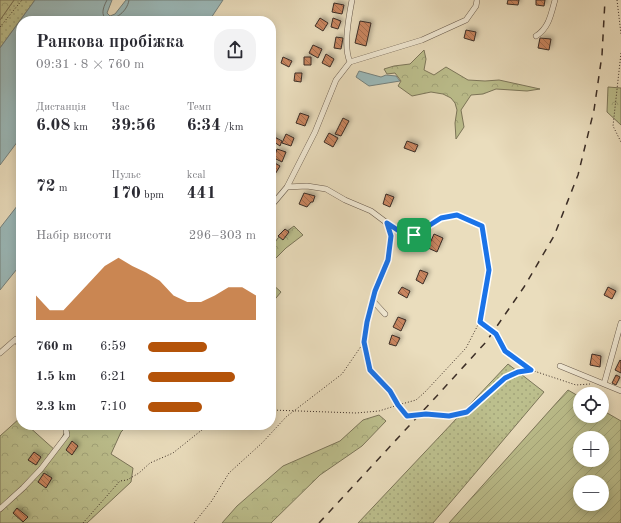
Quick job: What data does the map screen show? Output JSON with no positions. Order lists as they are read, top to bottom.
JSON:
{
  "page": {
    "heading": ["Ранкова пробіжка", "09:31 · 8 × 760 m"],
    "stats": [
      ["Дистанція", "6.08 km"],
      ["Час", "39:56"],
      ["Темп", "6:34 /km"],
      ["72 m"],
      ["Пульс", "170 bpm"],
      ["kcal", "441"]
    ],
    "chart": ["Набір висоти", "296–303 m"],
    "list": [
      {
        "name": "760 m",
        "note": "6:59"
      },
      {
        "name": "1.5 km",
        "note": "6:21"
      },
      {
        "name": "2.3 km",
        "note": "7:10"
      }
    ],
    "map_buttons": ["+", "−"]
  }
}
